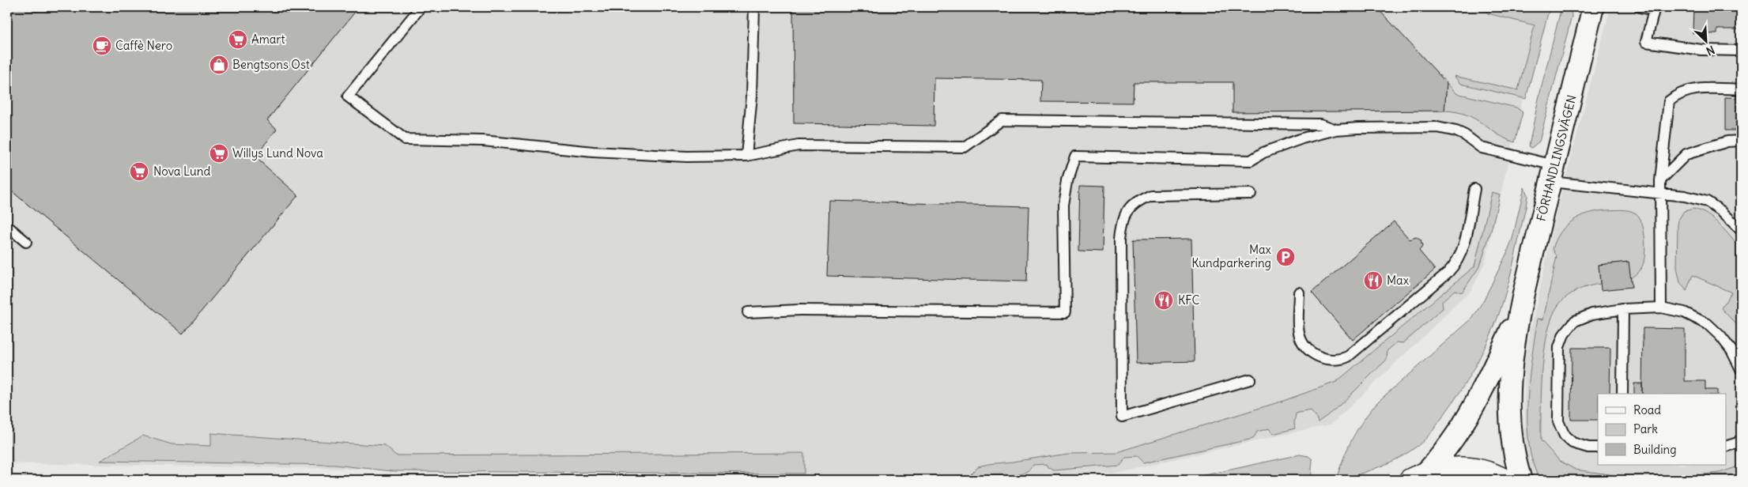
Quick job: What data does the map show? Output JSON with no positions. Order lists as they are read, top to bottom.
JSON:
{
  "streets": {
    "street": ["FÖRHANDLINGSVÄGEN"]
  },
  "places": {
    "supermarket": ["Amart", "Willys Lund Nova", "Nova Lund"],
    "cafe": ["Caffè Nero"],
    "shop": ["Bengtsons Ost"],
    "parking": ["Max Kundparkering"],
    "restaurant": ["Max", "KFC"]
  },
  "legend": ["Road", "Park", "Building"],
  "north": "bottom right"
}
